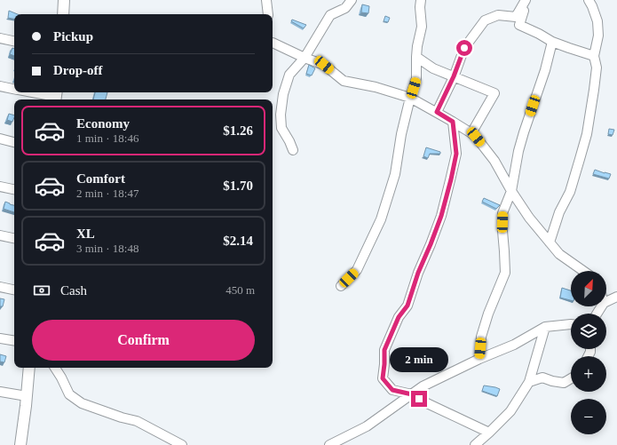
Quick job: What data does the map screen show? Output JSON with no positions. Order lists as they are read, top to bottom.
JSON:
{
  "north": "top right",
  "page": {
    "banner": ["Pickup", "Drop-off"],
    "list": [
      {
        "name": "Economy",
        "note": "1 min · 18:46",
        "value": "$1.26"
      },
      {
        "name": "Comfort",
        "note": "2 min · 18:47",
        "value": "$1.70"
      },
      {
        "name": "XL",
        "note": "3 min · 18:48",
        "value": "$2.14"
      }
    ],
    "map_buttons": ["+", "−"],
    "pay": ["Cash", "450 m"],
    "buttons": "Confirm",
    "bubble": "2 min"
  }
}
